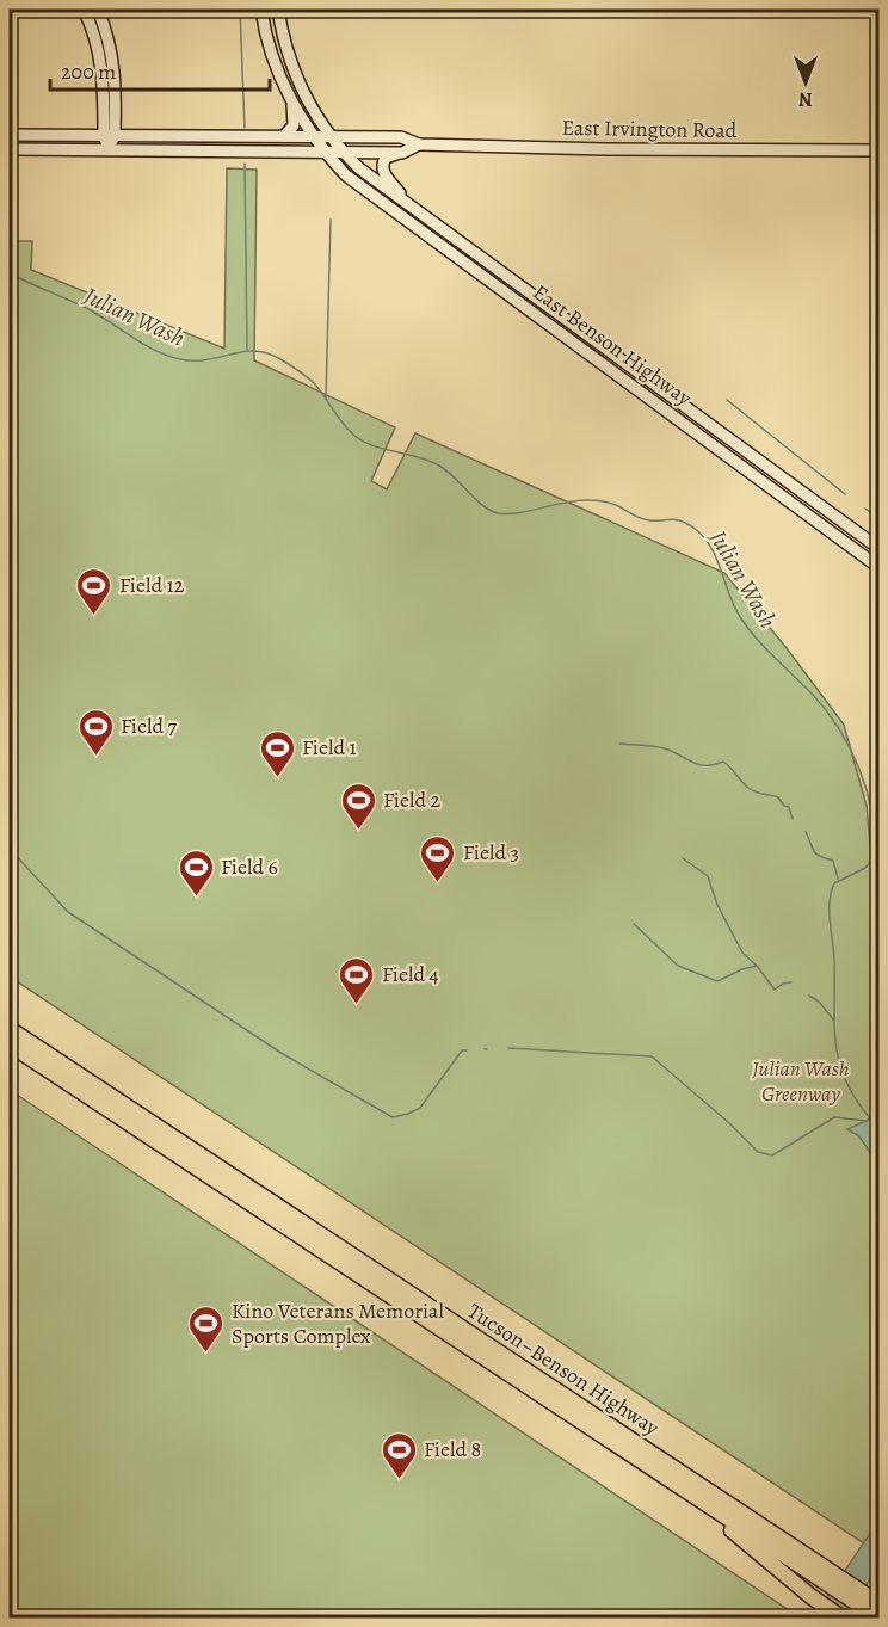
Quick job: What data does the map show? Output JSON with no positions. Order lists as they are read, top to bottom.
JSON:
{
  "streets": {
    "highway": ["Tucson–Benson Highway"],
    "main road": ["East Irvington Road", "East Benson Highway"]
  },
  "crossings": [
    ["East Irvington Road", "East Benson Highway"]
  ],
  "water": ["Julian Wash"],
  "parks": ["Julian Wash Greenway"],
  "places": {
    "sports": [
      "Field 12",
      "Field 7",
      "Field 1",
      "Field 2",
      "Field 3",
      "Field 6",
      "Field 4",
      "Kino Veterans Memorial Sports Complex",
      "Field 8"
    ]
  },
  "scale_bar": "200 m",
  "north": "bottom"
}
